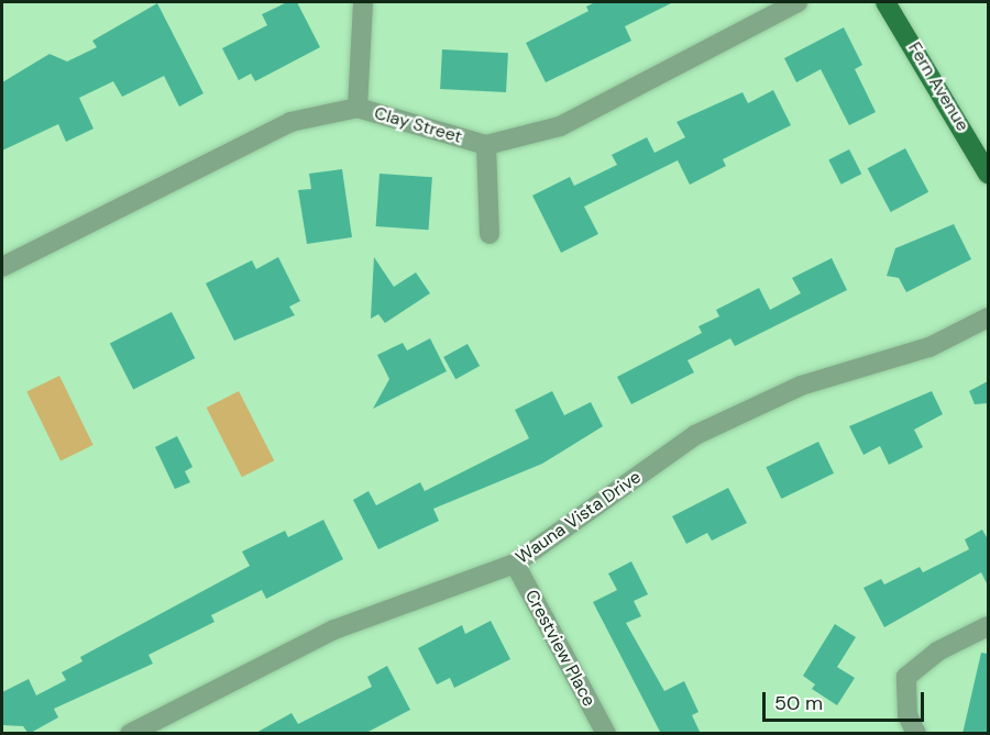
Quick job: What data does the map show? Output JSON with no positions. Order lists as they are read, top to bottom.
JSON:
{
  "streets": {
    "main road": ["Fern Avenue"],
    "street": ["Clay Street", "Wauna Vista Drive", "Crestview Place"]
  },
  "crossings": [
    ["Wauna Vista Drive", "Crestview Place"]
  ],
  "scale_bar": "50 m"
}
